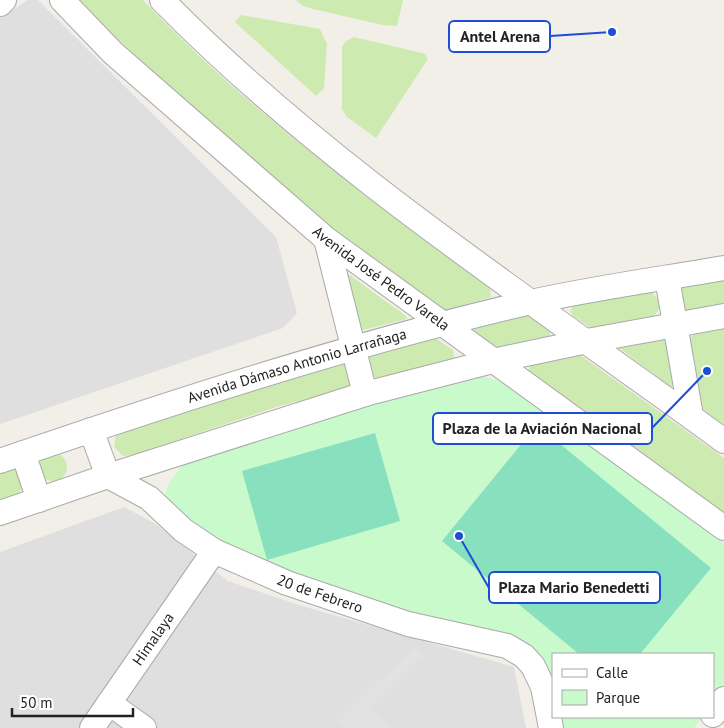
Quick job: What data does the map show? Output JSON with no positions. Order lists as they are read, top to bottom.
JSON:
{
  "streets": {
    "street": [
      "Avenida José Pedro Varela",
      "Avenida Dámaso Antonio Larrañaga",
      "20 de Febrero",
      "Himalaya"
    ]
  },
  "crossings": [
    ["Avenida José Pedro Varela", "Avenida Dámaso Antonio Larrañaga"],
    ["20 de Febrero", "Himalaya"]
  ],
  "places": ["Antel Arena", "Plaza de la Aviación Nacional", "Plaza Mario Benedetti"],
  "legend": ["Calle", "Parque"],
  "scale_bar": "50 m"
}
